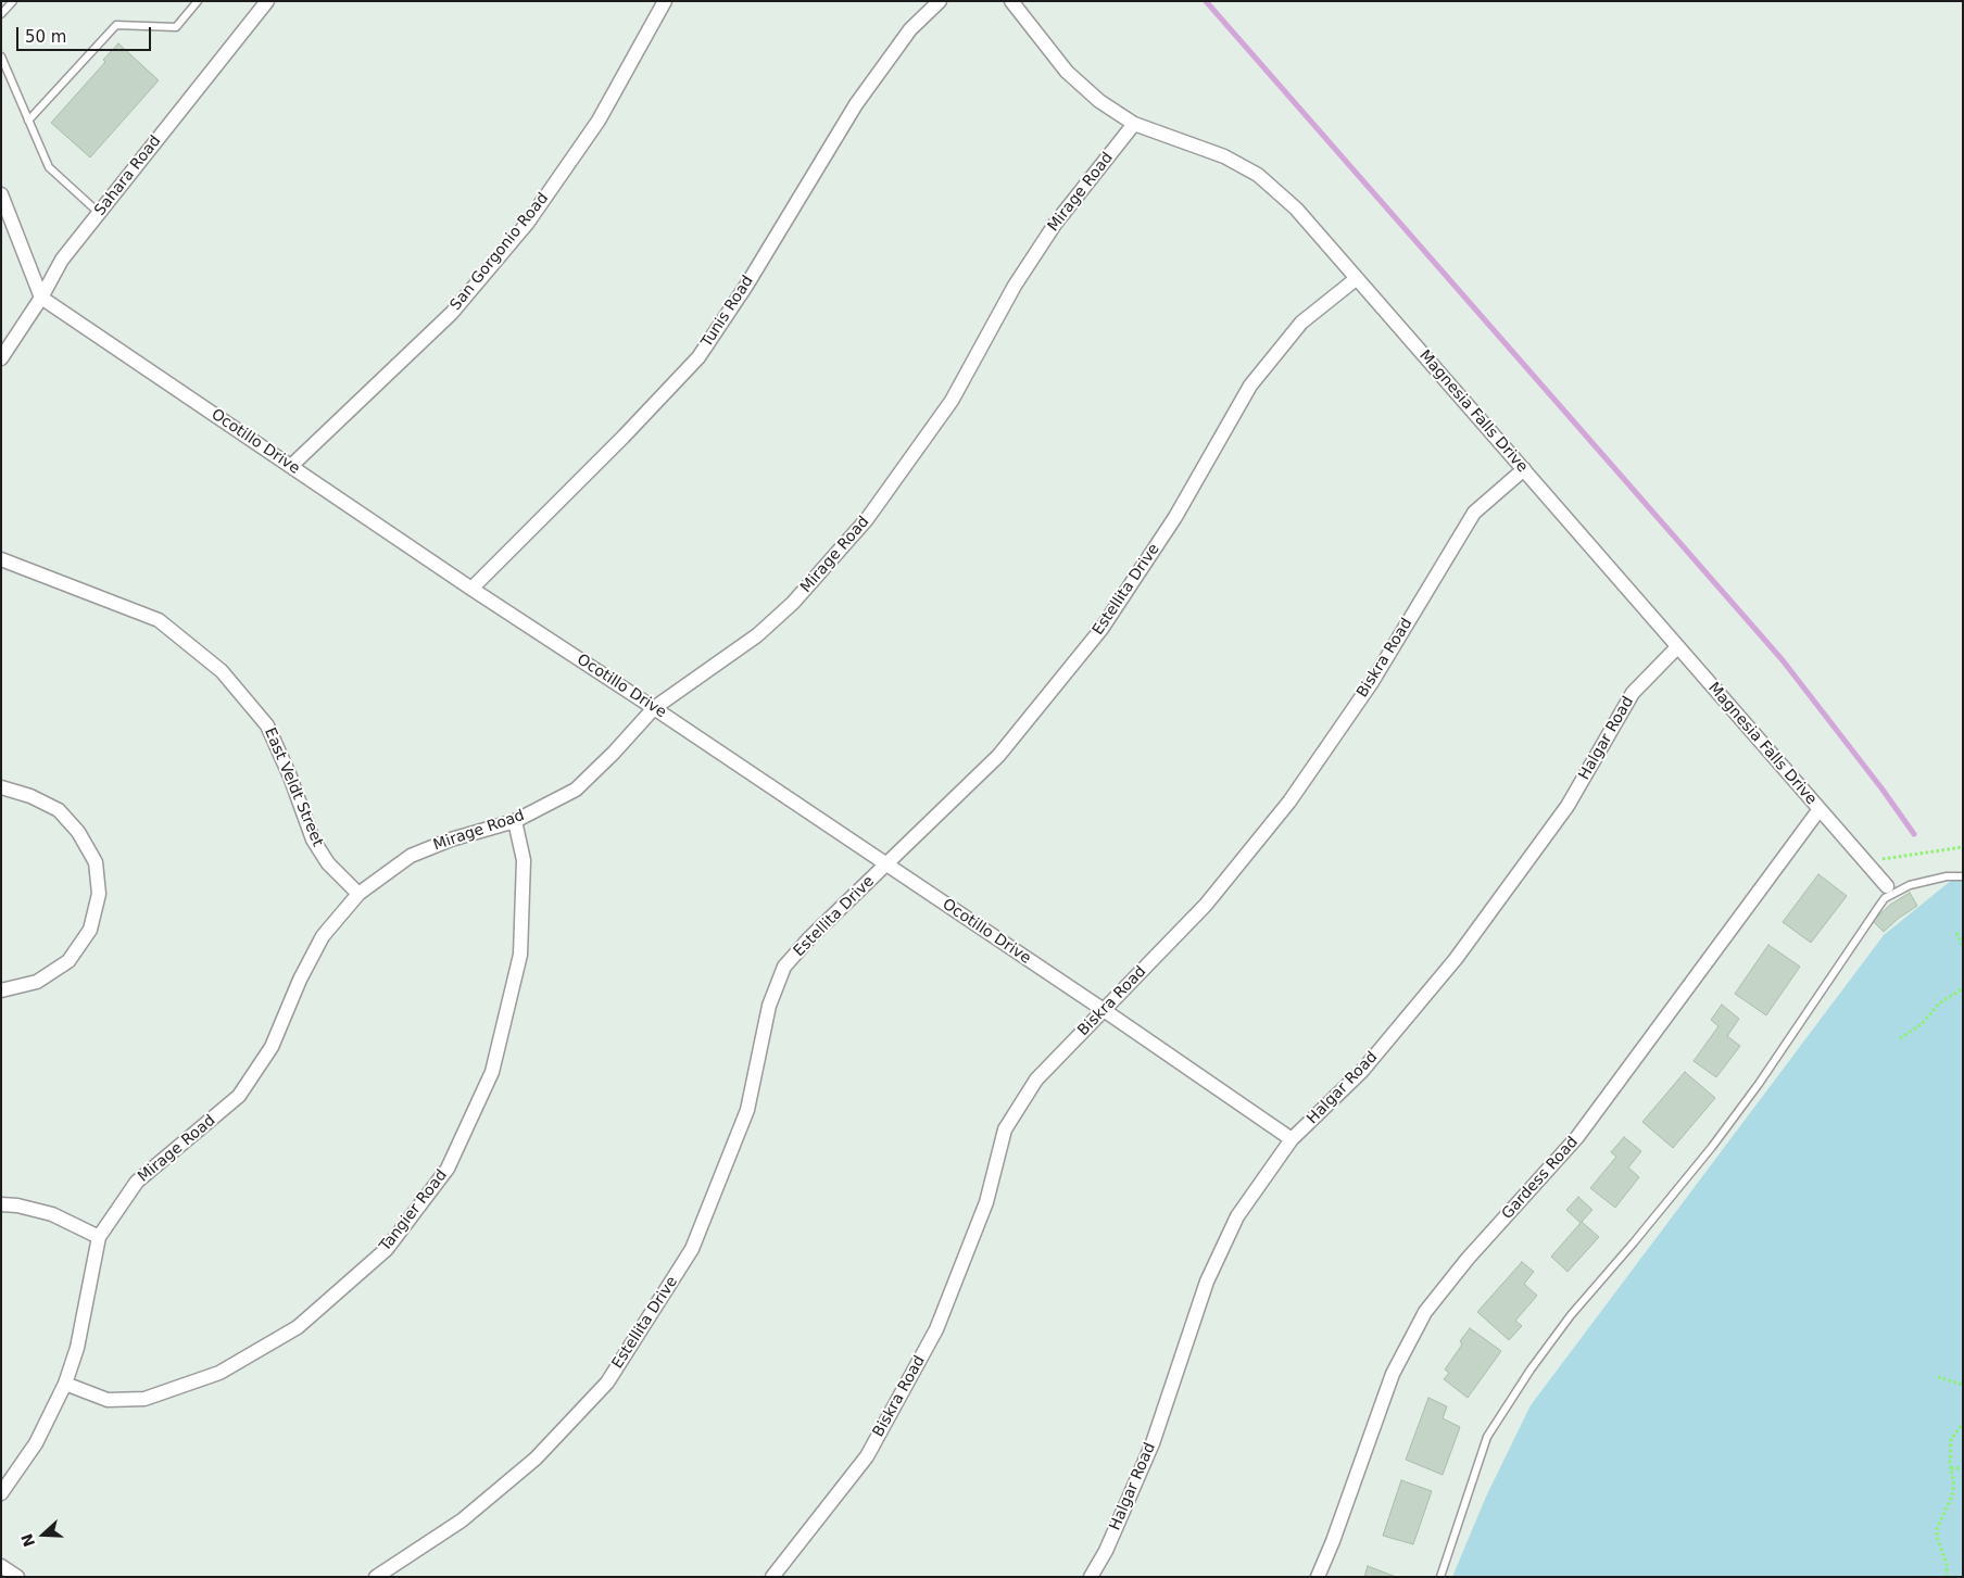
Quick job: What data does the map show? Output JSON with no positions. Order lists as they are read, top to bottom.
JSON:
{
  "streets": {
    "street": [
      "Sahara Road",
      "Mirage Road",
      "San Gorgonio Road",
      "Tunis Road",
      "Magnesia Falls Drive",
      "Ocotillo Drive",
      "Estellita Drive",
      "Biskra Road",
      "Halgar Road",
      "East Veldt Street",
      "Gardess Road",
      "Tangier Road"
    ]
  },
  "crossings": [
    ["Sahara Road", "Ocotillo Drive"],
    ["Mirage Road", "Magnesia Falls Drive"],
    ["Mirage Road", "Ocotillo Drive"],
    ["Mirage Road", "East Veldt Street"],
    ["Mirage Road", "Tangier Road"],
    ["San Gorgonio Road", "Ocotillo Drive"],
    ["Tunis Road", "Ocotillo Drive"],
    ["Magnesia Falls Drive", "Estellita Drive"],
    ["Magnesia Falls Drive", "Biskra Road"],
    ["Magnesia Falls Drive", "Halgar Road"],
    ["Magnesia Falls Drive", "Gardess Road"],
    ["Ocotillo Drive", "Estellita Drive"],
    ["Ocotillo Drive", "Biskra Road"],
    ["Ocotillo Drive", "Halgar Road"]
  ],
  "scale_bar": "50 m",
  "north": "left"
}
